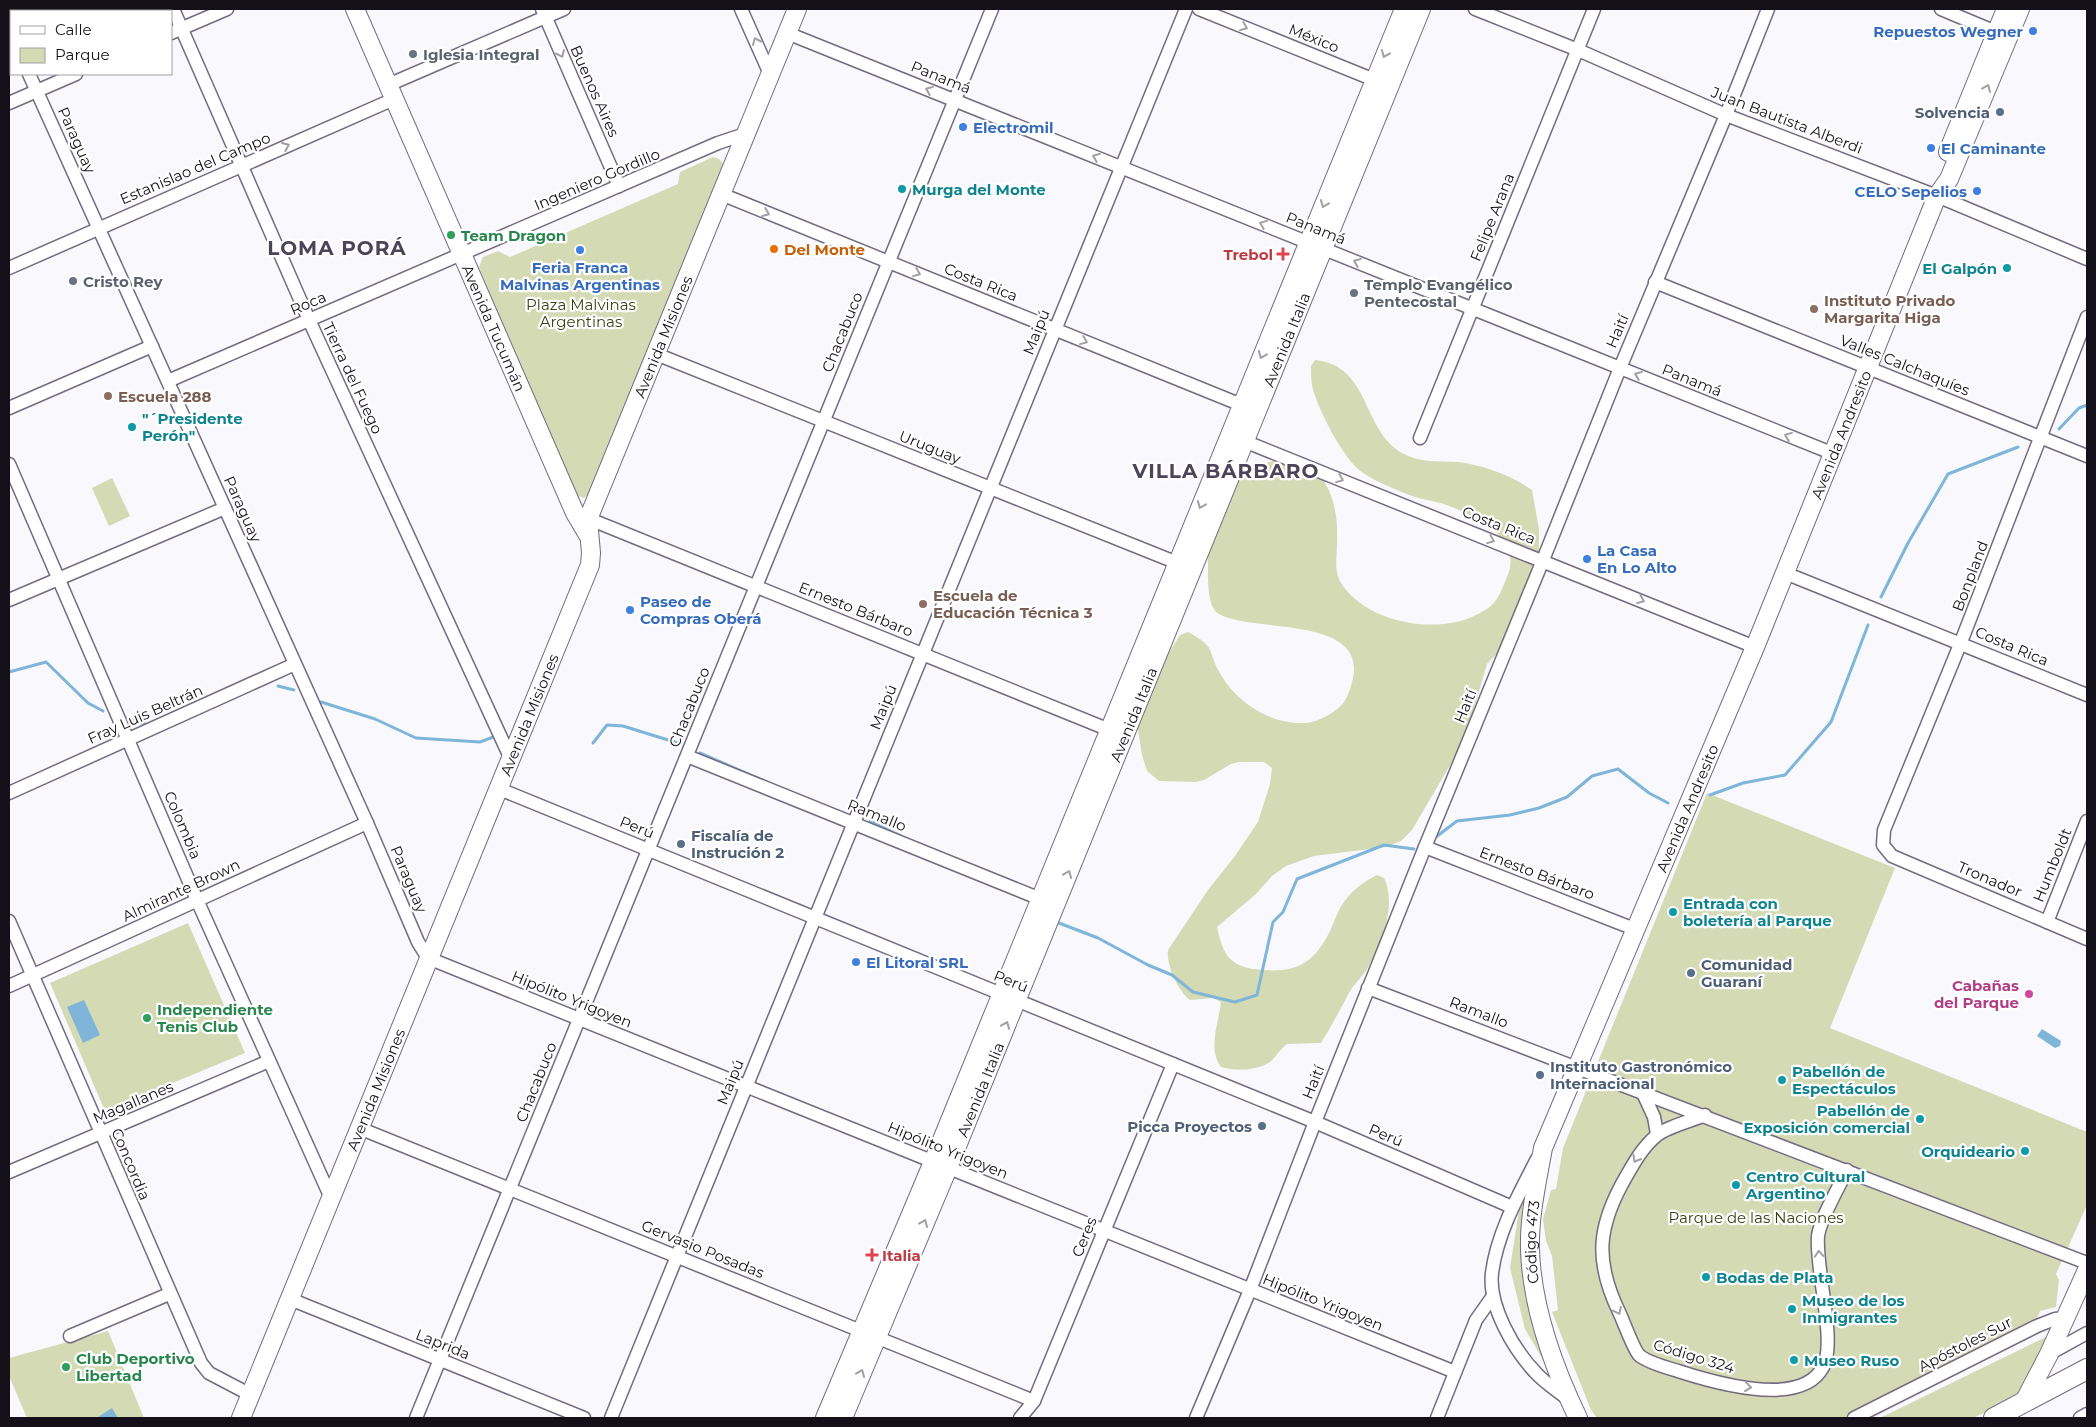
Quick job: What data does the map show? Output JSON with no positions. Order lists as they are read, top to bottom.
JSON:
{
  "streets": {
    "main road": [
      "Avenida Tucumán",
      "Avenida Misiones",
      "Avenida Italia",
      "Avenida Andresito",
      "Código 473"
    ],
    "street": [
      "México",
      "Panamá",
      "Buenos Aires",
      "Juan Bautista Alberdi",
      "Paraguay",
      "Estanislao del Campo",
      "Ingeniero Gordillo",
      "Felipe Arana",
      "Costa Rica",
      "Roca",
      "Haití",
      "Chacabuco",
      "Maipú",
      "Valles Calchaquíes",
      "Tierra del Fuego",
      "Uruguay",
      "Bonpland",
      "Ernesto Bárbaro",
      "Fray Luis Beltrán",
      "Ramallo",
      "Colombia",
      "Perú",
      "Humboldt",
      "Tronador",
      "Almirante Brown",
      "Hipólito Yrigoyen",
      "Magallanes",
      "Concordia",
      "Ceres",
      "Gervasio Posadas",
      "Laprida",
      "Apóstoles Sur",
      "Código 324"
    ]
  },
  "crossings": [
    ["México", "Avenida Italia"],
    ["Panamá", "Felipe Arana"],
    ["Panamá", "Haití"],
    ["Panamá", "Chacabuco"],
    ["Panamá", "Maipú"],
    ["Panamá", "Avenida Misiones"],
    ["Panamá", "Avenida Italia"],
    ["Panamá", "Avenida Andresito"],
    ["Buenos Aires", "Estanislao del Campo"],
    ["Buenos Aires", "Ingeniero Gordillo"],
    ["Juan Bautista Alberdi", "Felipe Arana"],
    ["Juan Bautista Alberdi", "Haití"],
    ["Juan Bautista Alberdi", "Avenida Andresito"],
    ["Paraguay", "Estanislao del Campo"],
    ["Paraguay", "Roca"],
    ["Paraguay", "Avenida Misiones"],
    ["Paraguay", "Fray Luis Beltrán"],
    ["Paraguay", "Almirante Brown"],
    ["Paraguay", "Hipólito Yrigoyen"],
    ["Estanislao del Campo", "Avenida Tucumán"],
    ["Estanislao del Campo", "Tierra del Fuego"],
    ["Ingeniero Gordillo", "Roca"],
    ["Ingeniero Gordillo", "Avenida Tucumán"],
    ["Ingeniero Gordillo", "Avenida Misiones"],
    ["Costa Rica", "Haití"],
    ["Costa Rica", "Chacabuco"],
    ["Costa Rica", "Maipú"],
    ["Costa Rica", "Avenida Misiones"],
    ["Costa Rica", "Avenida Italia"],
    ["Costa Rica", "Avenida Andresito"],
    ["Costa Rica", "Bonpland"],
    ["Roca", "Avenida Tucumán"],
    ["Roca", "Tierra del Fuego"],
    ["Avenida Tucumán", "Avenida Misiones"],
    ["Avenida Tucumán", "Ernesto Bárbaro"],
    ["Haití", "Valles Calchaquíes"],
    ["Haití", "Ernesto Bárbaro"],
    ["Haití", "Ramallo"],
    ["Haití", "Perú"],
    ["Haití", "Hipólito Yrigoyen"],
    ["Chacabuco", "Uruguay"],
    ["Chacabuco", "Ernesto Bárbaro"],
    ["Chacabuco", "Ramallo"],
    ["Chacabuco", "Perú"],
    ["Chacabuco", "Hipólito Yrigoyen"],
    ["Chacabuco", "Gervasio Posadas"],
    ["Chacabuco", "Laprida"],
    ["Maipú", "Uruguay"],
    ["Maipú", "Ernesto Bárbaro"],
    ["Maipú", "Ramallo"],
    ["Maipú", "Perú"],
    ["Maipú", "Hipólito Yrigoyen"],
    ["Maipú", "Gervasio Posadas"],
    ["Avenida Misiones", "Tierra del Fuego"],
    ["Avenida Misiones", "Uruguay"],
    ["Avenida Misiones", "Ernesto Bárbaro"],
    ["Avenida Misiones", "Colombia"],
    ["Avenida Misiones", "Perú"],
    ["Avenida Misiones", "Hipólito Yrigoyen"],
    ["Avenida Misiones", "Concordia"],
    ["Avenida Misiones", "Gervasio Posadas"],
    ["Avenida Misiones", "Laprida"],
    ["Avenida Italia", "Uruguay"],
    ["Avenida Italia", "Ernesto Bárbaro"],
    ["Avenida Italia", "Ramallo"],
    ["Avenida Italia", "Perú"],
    ["Avenida Italia", "Hipólito Yrigoyen"],
    ["Avenida Italia", "Gervasio Posadas"],
    ["Valles Calchaquíes", "Avenida Andresito"],
    ["Valles Calchaquíes", "Bonpland"],
    ["Avenida Andresito", "Ernesto Bárbaro"],
    ["Avenida Andresito", "Ramallo"],
    ["Avenida Andresito", "Perú"],
    ["Avenida Andresito", "Código 473"],
    ["Bonpland", "Tronador"],
    ["Fray Luis Beltrán", "Colombia"],
    ["Colombia", "Almirante Brown"],
    ["Colombia", "Magallanes"],
    ["Perú", "Ceres"],
    ["Humboldt", "Tronador"],
    ["Almirante Brown", "Concordia"],
    ["Hipólito Yrigoyen", "Ceres"],
    ["Magallanes", "Concordia"],
    ["Ceres", "Gervasio Posadas"]
  ],
  "one_way": [
    "México",
    "Panamá",
    "Buenos Aires",
    "Costa Rica"
  ],
  "districts": ["LOMA PORÁ", "VILLA BÁRBARO"],
  "parks": ["Plaza Malvinas Argentinas", "Parque de las Naciones"],
  "places": {
    "other": [
      "Repuestos Wegner",
      "Iglesia Integral",
      "Solvencia",
      "Electromil",
      "El Caminante",
      "Murga del Monte",
      "CELO Sepelios",
      "Team Dragon",
      "Del Monte",
      "Feria Franca Malvinas Argentinas",
      "El Galpón",
      "Cristo Rey",
      "Templo Evangélico Pentecostal",
      "Instituto Privado Margarita Higa",
      "Escuela 288",
      "\"´Presidente Perón\"",
      "La Casa En Lo Alto",
      "Escuela de Educación Técnica 3",
      "Paseo de Compras Oberá",
      "Fiscalía de Instrución 2",
      "Entrada con boletería al Parque",
      "El Litoral SRL",
      "Comunidad Guaraní",
      "Cabañas del Parque",
      "Independiente Tenis Club",
      "Instituto Gastronómico Internacional",
      "Pabellón de Espectáculos",
      "Pabellón de Exposición comercial",
      "Picca Proyectos",
      "Orquideario",
      "Centro Cultural Argentino",
      "Bodas de Plata",
      "Museo de los Inmigrantes",
      "Museo Ruso",
      "Club Deportivo Libertad"
    ],
    "health": ["Trebol", "Italia"]
  },
  "legend": ["Calle", "Parque"]
}
